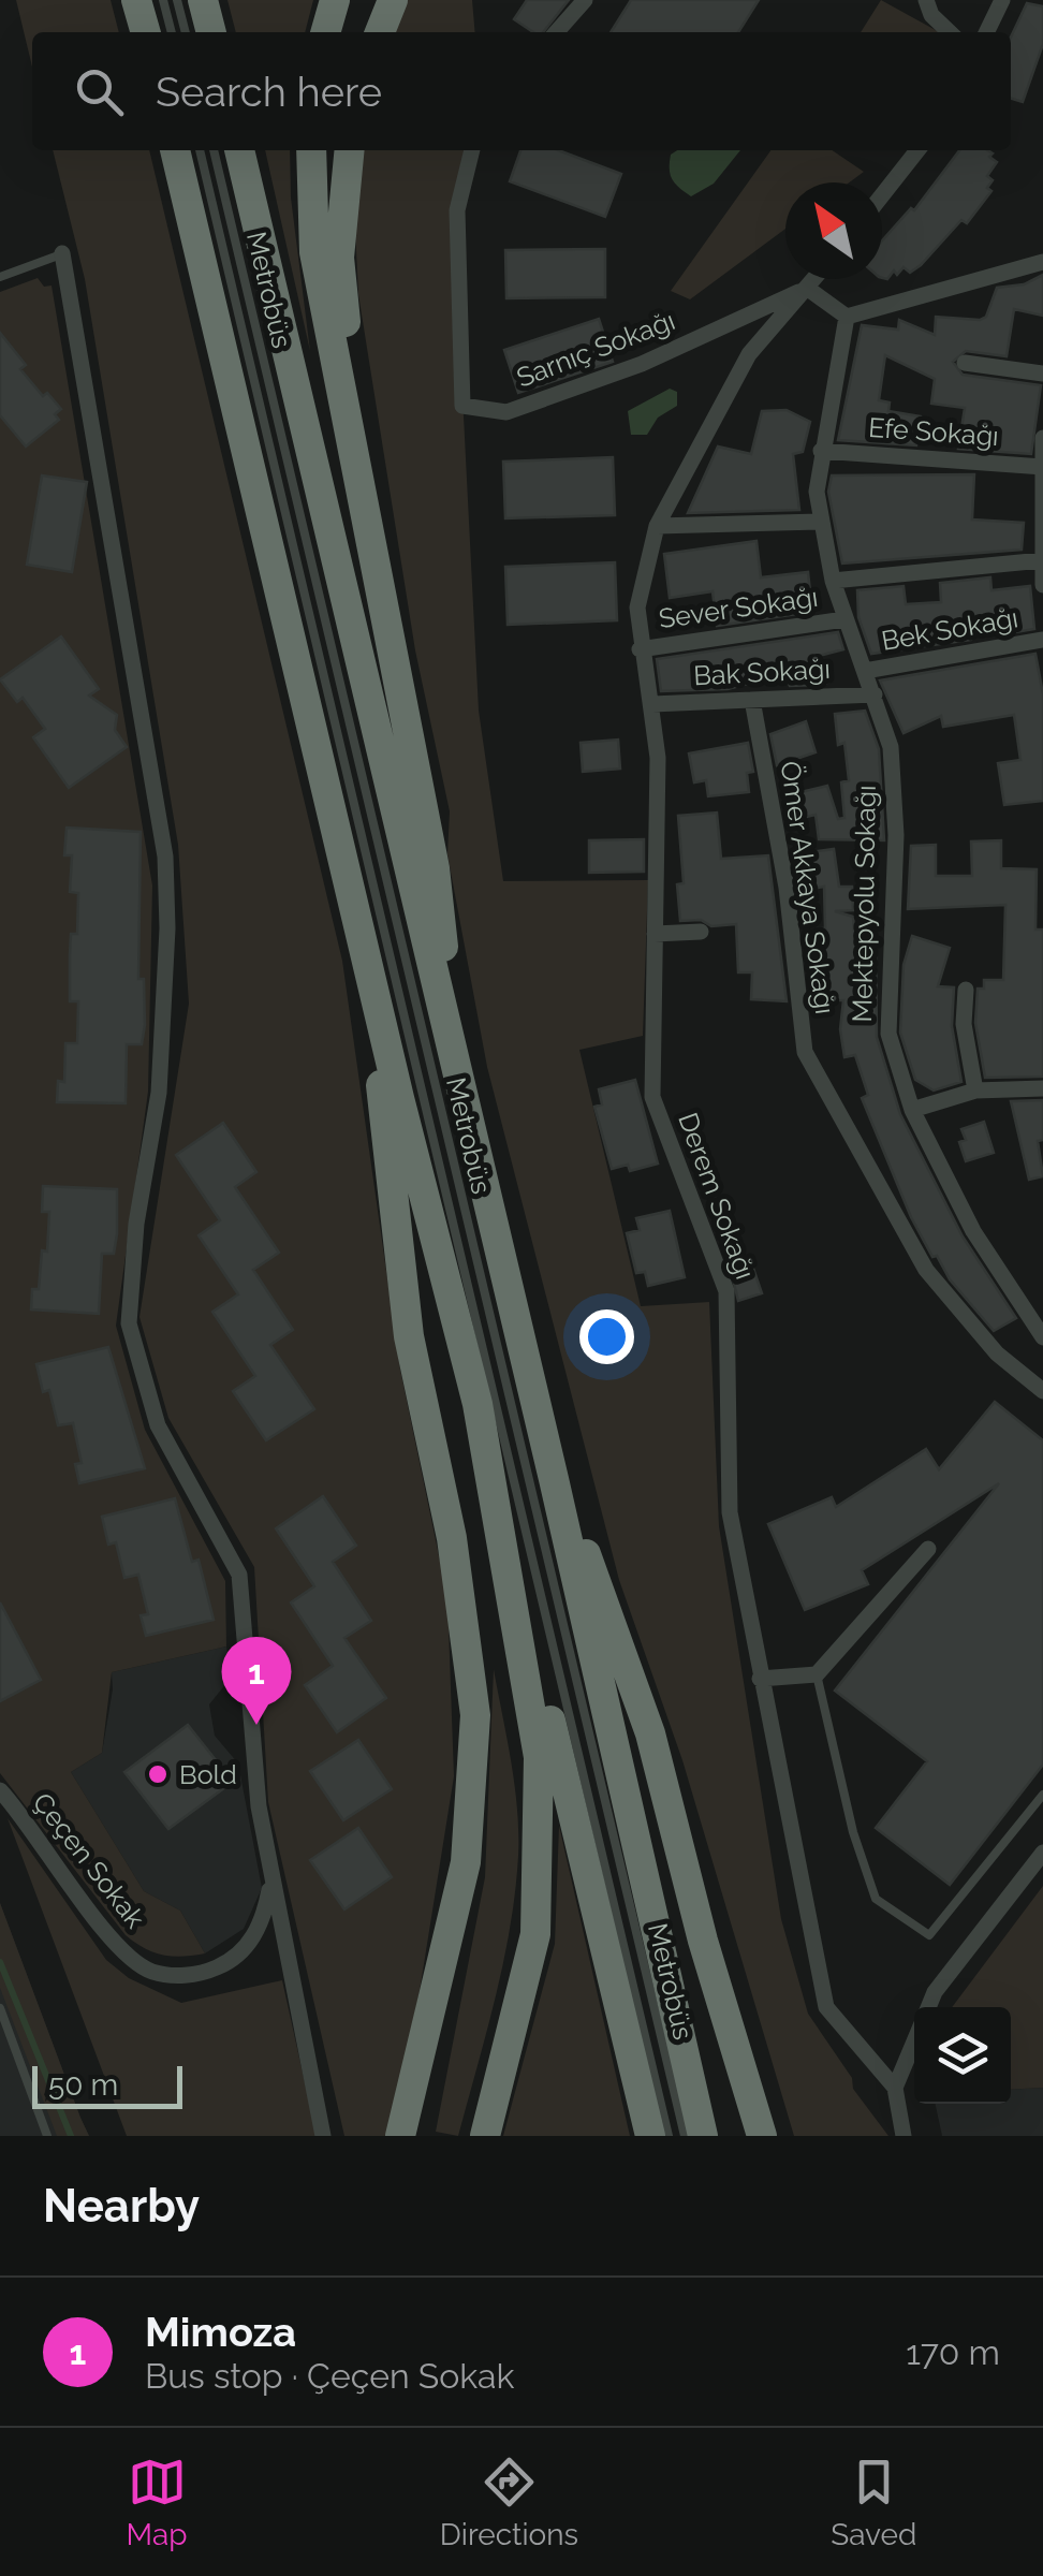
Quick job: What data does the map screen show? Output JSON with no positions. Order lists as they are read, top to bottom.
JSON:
{
  "streets": {
    "street": [
      "Sarnıç Sokağı",
      "Efe Sokağı",
      "Sever Sokağı",
      "Bek Sokağı",
      "Bak Sokağı",
      "Ömer Akkaya Sokağı",
      "Mektepyolu Sokağı",
      "Derem Sokağı",
      "Çeçen Sokak"
    ],
    "lane": ["Metrobüs"]
  },
  "crossings": [
    ["Sarnıç Sokağı", "Derem Sokağı"],
    ["Efe Sokağı", "Mektepyolu Sokağı"],
    ["Sever Sokağı", "Mektepyolu Sokağı"],
    ["Sever Sokağı", "Derem Sokağı"],
    ["Bek Sokağı", "Mektepyolu Sokağı"],
    ["Bak Sokağı", "Ömer Akkaya Sokağı"],
    ["Bak Sokağı", "Mektepyolu Sokağı"],
    ["Bak Sokağı", "Derem Sokağı"]
  ],
  "places": ["Bold"],
  "scale_bar": "50 m",
  "north": "top left",
  "page": {
    "search": "Search here",
    "pins": "1",
    "scale": "50 m",
    "heading": "Nearby",
    "list": [
      {
        "mark": "1",
        "name": "Mimoza",
        "note": "Bus stop · Çeçen Sokak",
        "value": "170 m"
      }
    ],
    "nav": ["Map", "Directions", "Saved"]
  }
}
